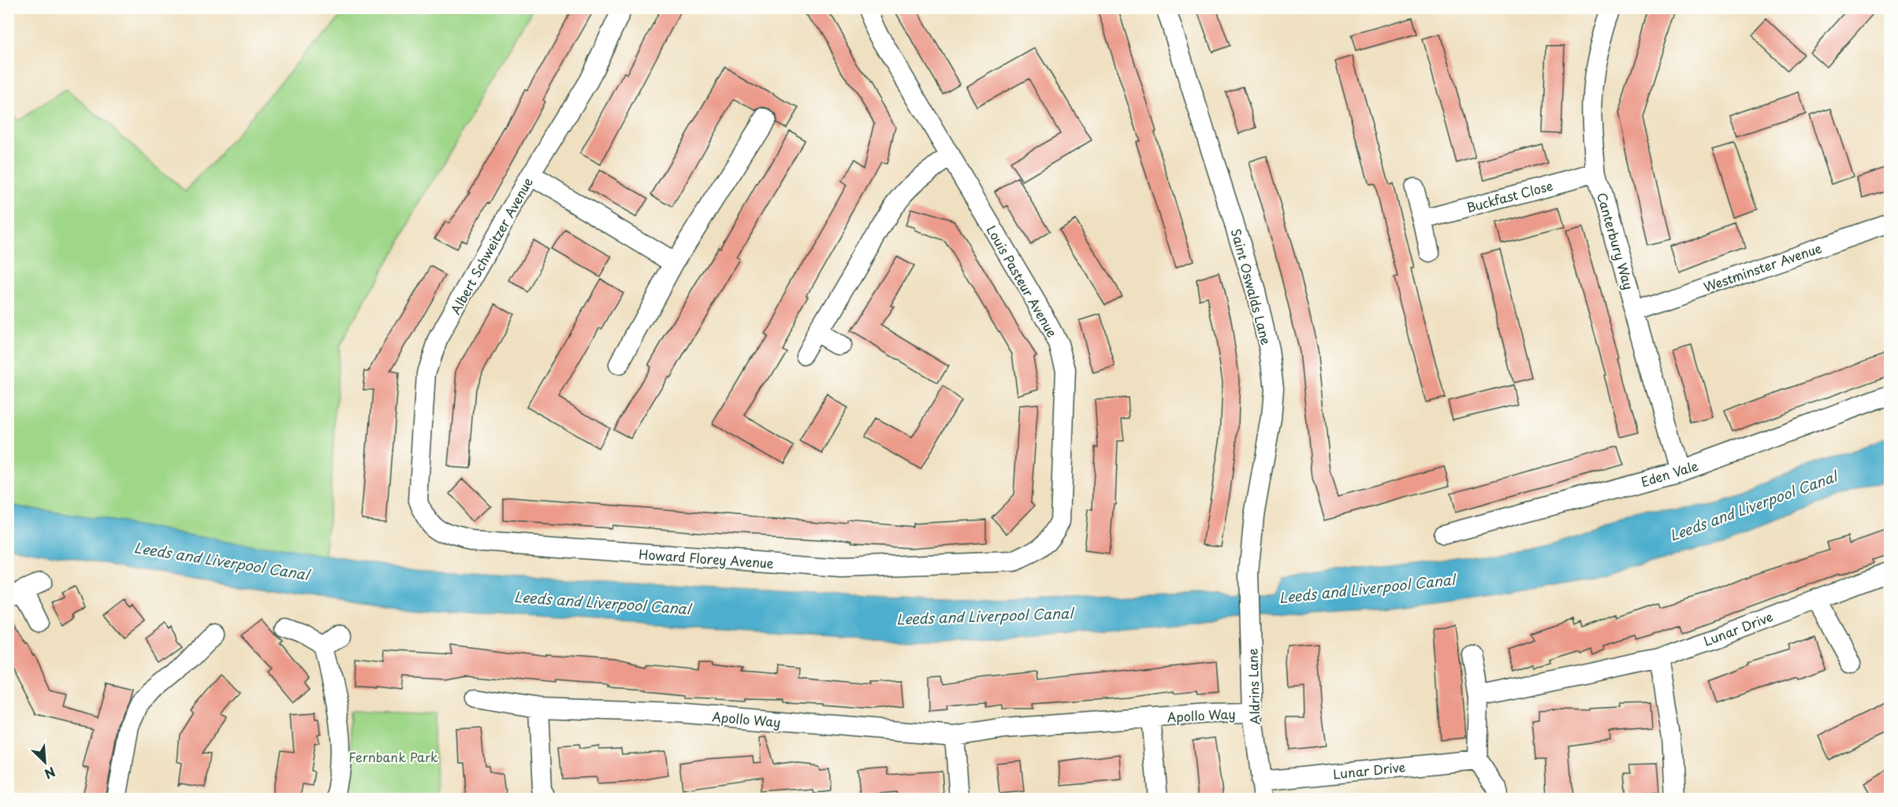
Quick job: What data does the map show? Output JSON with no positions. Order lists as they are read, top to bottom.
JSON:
{
  "streets": {
    "street": [
      "Buckfast Close",
      "Canterbury Way",
      "Albert Schweitzer Avenue",
      "Westminster Avenue",
      "Louis Pasteur Avenue",
      "Saint Oswalds Lane",
      "Eden Vale",
      "Howard Florey Avenue",
      "Lunar Drive",
      "Aldrins Lane",
      "Apollo Way"
    ]
  },
  "crossings": [
    ["Buckfast Close", "Canterbury Way"],
    ["Canterbury Way", "Westminster Avenue"],
    ["Canterbury Way", "Eden Vale"],
    ["Albert Schweitzer Avenue", "Howard Florey Avenue"],
    ["Louis Pasteur Avenue", "Howard Florey Avenue"],
    ["Saint Oswalds Lane", "Aldrins Lane"],
    ["Lunar Drive", "Aldrins Lane"],
    ["Aldrins Lane", "Apollo Way"]
  ],
  "water": ["Leeds and Liverpool Canal"],
  "parks": ["Fernbank Park"],
  "north": "bottom right"
}
